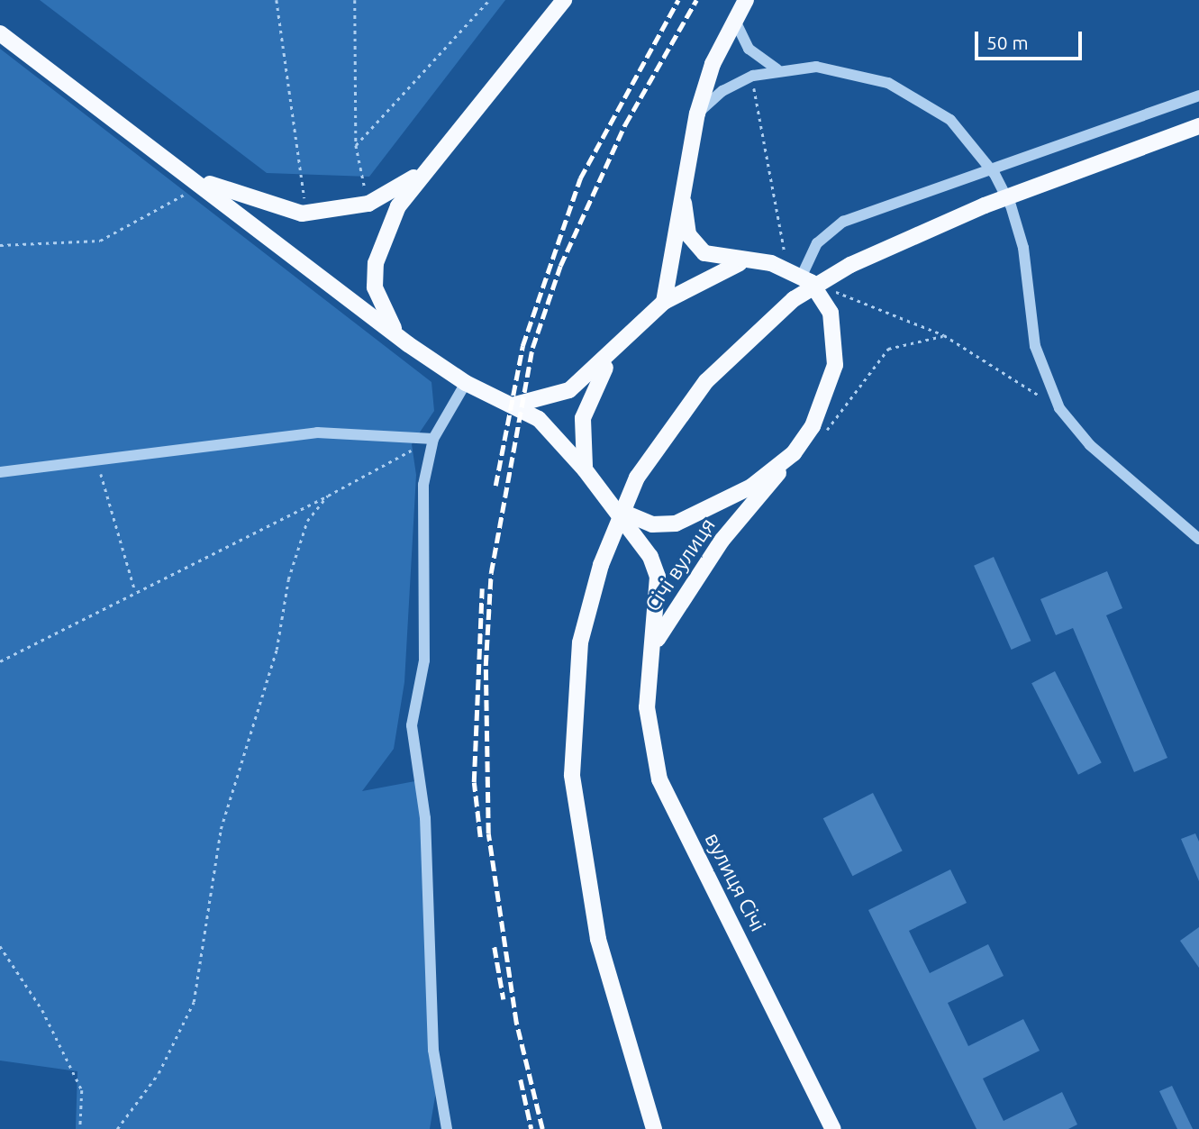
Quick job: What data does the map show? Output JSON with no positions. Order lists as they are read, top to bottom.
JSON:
{
  "streets": {
    "main road": ["Січі вулиця", "вулиця Січі"]
  },
  "crossings": [
    ["Січі вулиця", "вулиця Січі"]
  ],
  "scale_bar": "50 m"
}
